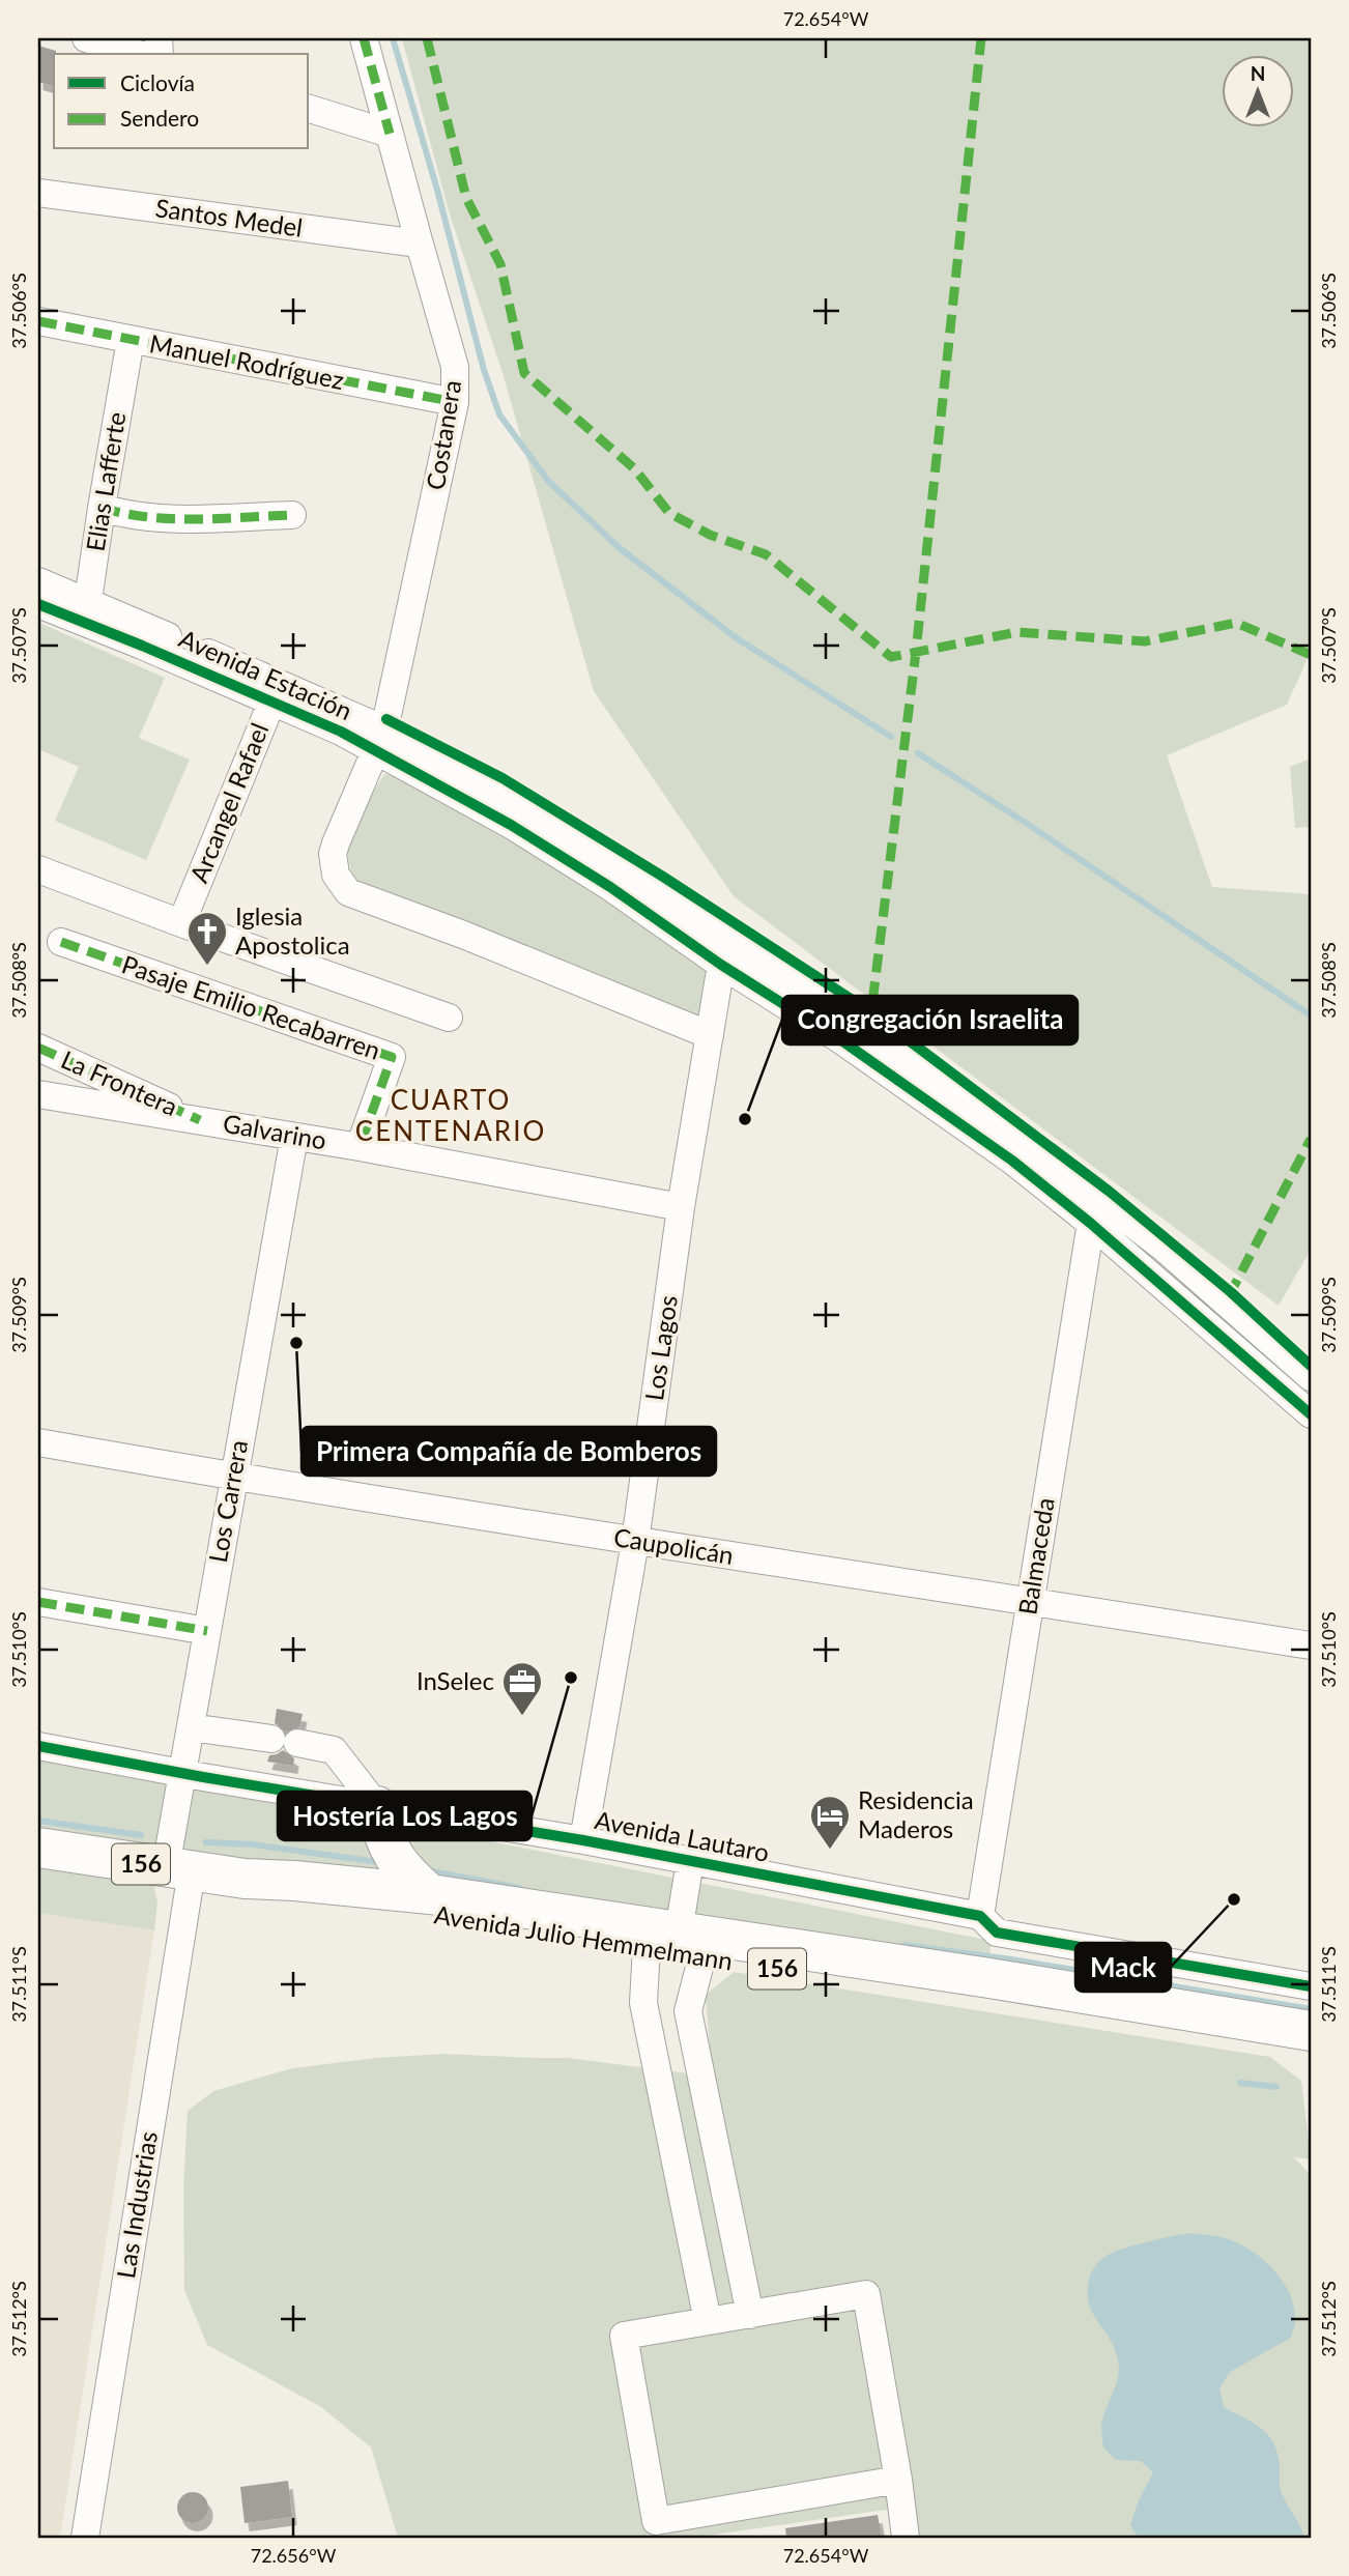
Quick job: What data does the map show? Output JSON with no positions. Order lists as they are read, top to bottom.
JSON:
{
  "streets": {
    "highway": ["156", "Avenida Julio Hemmelmann"],
    "street": [
      "Santos Medel",
      "Manuel Rodríguez",
      "Costanera",
      "Elias Lafferte",
      "Avenida Estación",
      "Arcangel Rafael",
      "Pasaje Emilio Recabarren",
      "La Frontera",
      "Galvarino",
      "Los Lagos",
      "Los Carrera",
      "Caupolicán",
      "Balmaceda",
      "Avenida Lautaro",
      "Las Industrias"
    ]
  },
  "crossings": [
    ["Santos Medel", "Costanera"],
    ["Manuel Rodríguez", "Costanera"],
    ["Manuel Rodríguez", "Elias Lafferte"],
    ["Costanera", "Avenida Estación"],
    ["Costanera", "Los Lagos"],
    ["Elias Lafferte", "Avenida Estación"],
    ["Avenida Estación", "Arcangel Rafael"],
    ["Avenida Estación", "Los Lagos"],
    ["Avenida Estación", "Balmaceda"],
    ["Pasaje Emilio Recabarren", "Galvarino"],
    ["La Frontera", "Galvarino"],
    ["Galvarino", "Los Lagos"],
    ["Galvarino", "Los Carrera"],
    ["Los Lagos", "Caupolicán"],
    ["Los Lagos", "Avenida Lautaro"],
    ["Los Carrera", "Caupolicán"],
    ["Los Carrera", "Avenida Lautaro"],
    ["Los Carrera", "Avenida Julio Hemmelmann"],
    ["Los Carrera", "Las Industrias"],
    ["Caupolicán", "Balmaceda"],
    ["Balmaceda", "Avenida Lautaro"],
    ["Avenida Julio Hemmelmann", "Las Industrias"]
  ],
  "districts": ["CUARTO CENTENARIO"],
  "places": {
    "church": ["Iglesia Apostolica"],
    "other": [
      "Congregación Israelita",
      "Primera Compañía de Bomberos",
      "Hostería Los Lagos",
      "Mack"
    ],
    "office": ["InSelec"],
    "hotel": ["Residencia Maderos"]
  },
  "legend": ["Ciclovía", "Sendero"],
  "north": "top",
  "coordinates": [
    "72.654°W",
    "37.506°S",
    "37.507°S",
    "37.508°S",
    "37.509°S",
    "37.510°S",
    "37.511°S",
    "37.512°S",
    "72.656°W"
  ]
}
